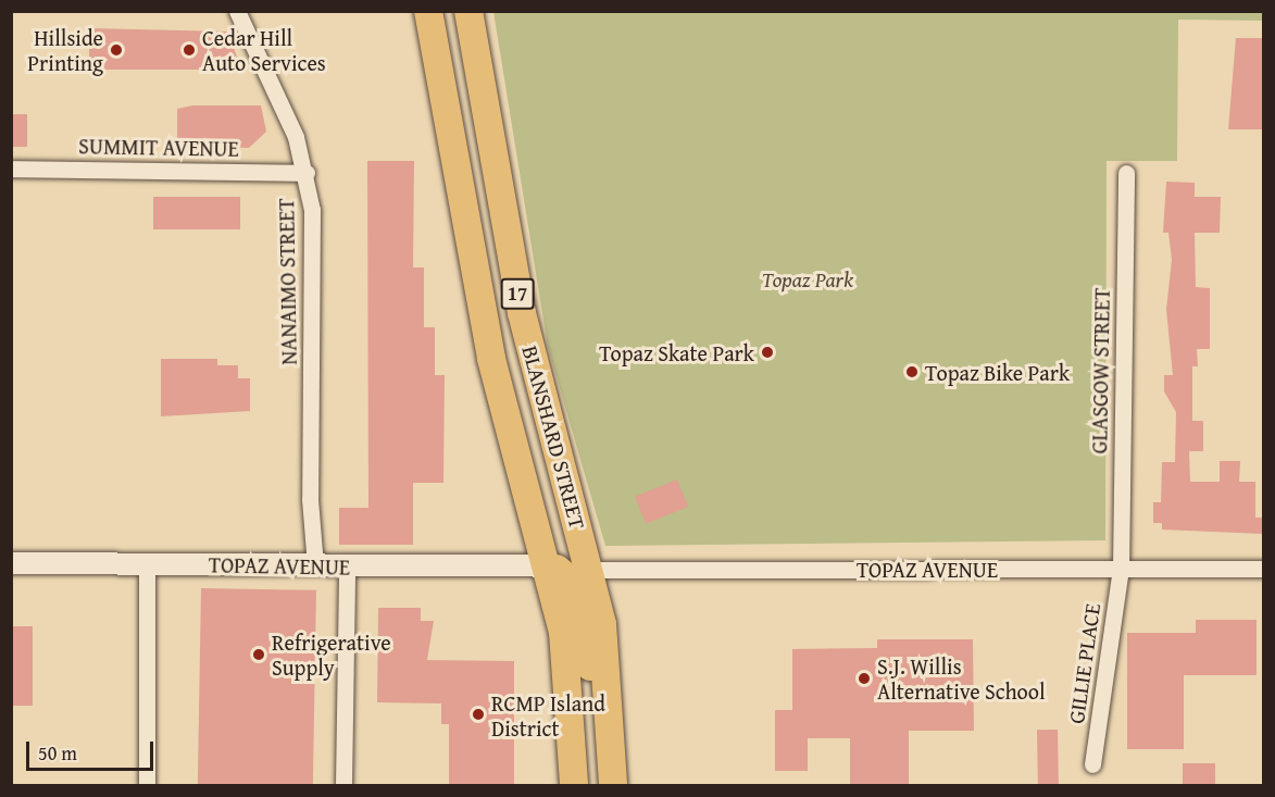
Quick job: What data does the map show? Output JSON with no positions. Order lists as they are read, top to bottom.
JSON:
{
  "streets": {
    "main road": ["17", "BLANSHARD STREET"],
    "street": [
      "SUMMIT AVENUE",
      "NANAIMO STREET",
      "GLASGOW STREET",
      "TOPAZ AVENUE",
      "GILLIE PLACE"
    ]
  },
  "crossings": [
    ["SUMMIT AVENUE", "NANAIMO STREET"],
    ["NANAIMO STREET", "TOPAZ AVENUE"],
    ["GLASGOW STREET", "TOPAZ AVENUE"],
    ["GLASGOW STREET", "GILLIE PLACE"],
    ["BLANSHARD STREET", "TOPAZ AVENUE"],
    ["TOPAZ AVENUE", "GILLIE PLACE"]
  ],
  "parks": ["Topaz Park"],
  "places": [
    "Hillside Printing",
    "Cedar Hill Auto Services",
    "Topaz Skate Park",
    "Topaz Bike Park",
    "Refrigerative Supply",
    "S.J. Willis Alternative School",
    "RCMP Island District"
  ],
  "scale_bar": "50 m"
}
